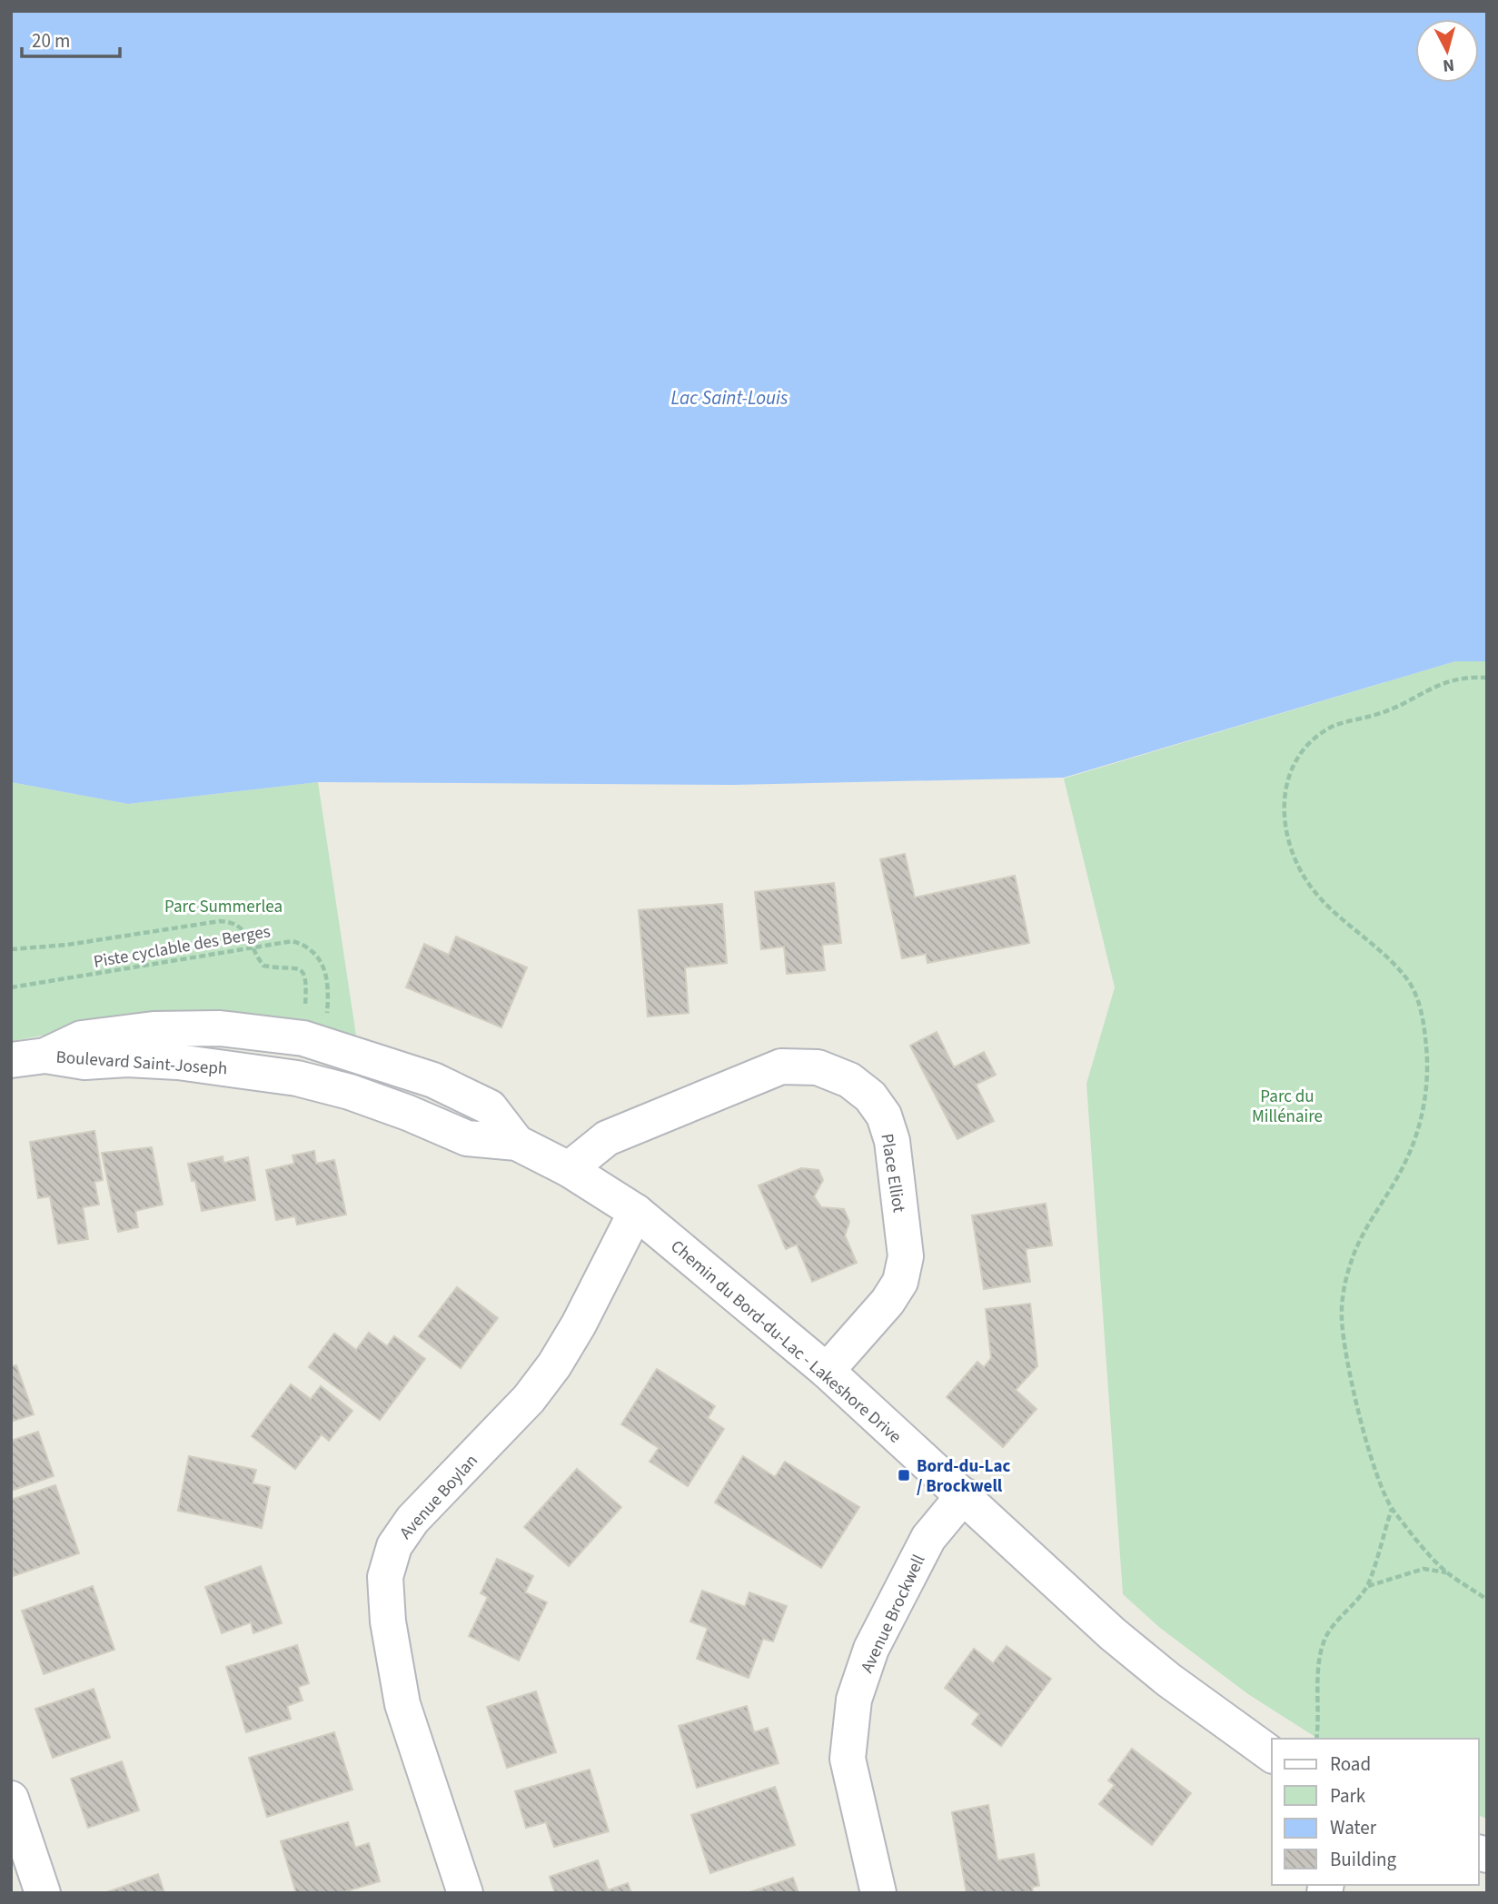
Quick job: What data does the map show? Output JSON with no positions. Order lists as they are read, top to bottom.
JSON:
{
  "streets": {
    "street": [
      "Boulevard Saint-Joseph",
      "Place Elliot",
      "Chemin du Bord-du-Lac - Lakeshore Drive",
      "Avenue Boylan",
      "Avenue Brockwell"
    ],
    "path": ["Piste cyclable des Berges"]
  },
  "crossings": [
    ["Boulevard Saint-Joseph", "Chemin du Bord-du-Lac - Lakeshore Drive"],
    ["Place Elliot", "Chemin du Bord-du-Lac - Lakeshore Drive"],
    ["Chemin du Bord-du-Lac - Lakeshore Drive", "Avenue Boylan"],
    ["Chemin du Bord-du-Lac - Lakeshore Drive", "Avenue Brockwell"]
  ],
  "water": ["Lac Saint-Louis"],
  "parks": ["Parc Summerlea", "Parc du Millénaire"],
  "places": {
    "transit": ["Bord-du-Lac / Brockwell"]
  },
  "legend": [
    "Road",
    "Park",
    "Water",
    "Building"
  ],
  "scale_bar": "20 m",
  "north": "bottom"
}
